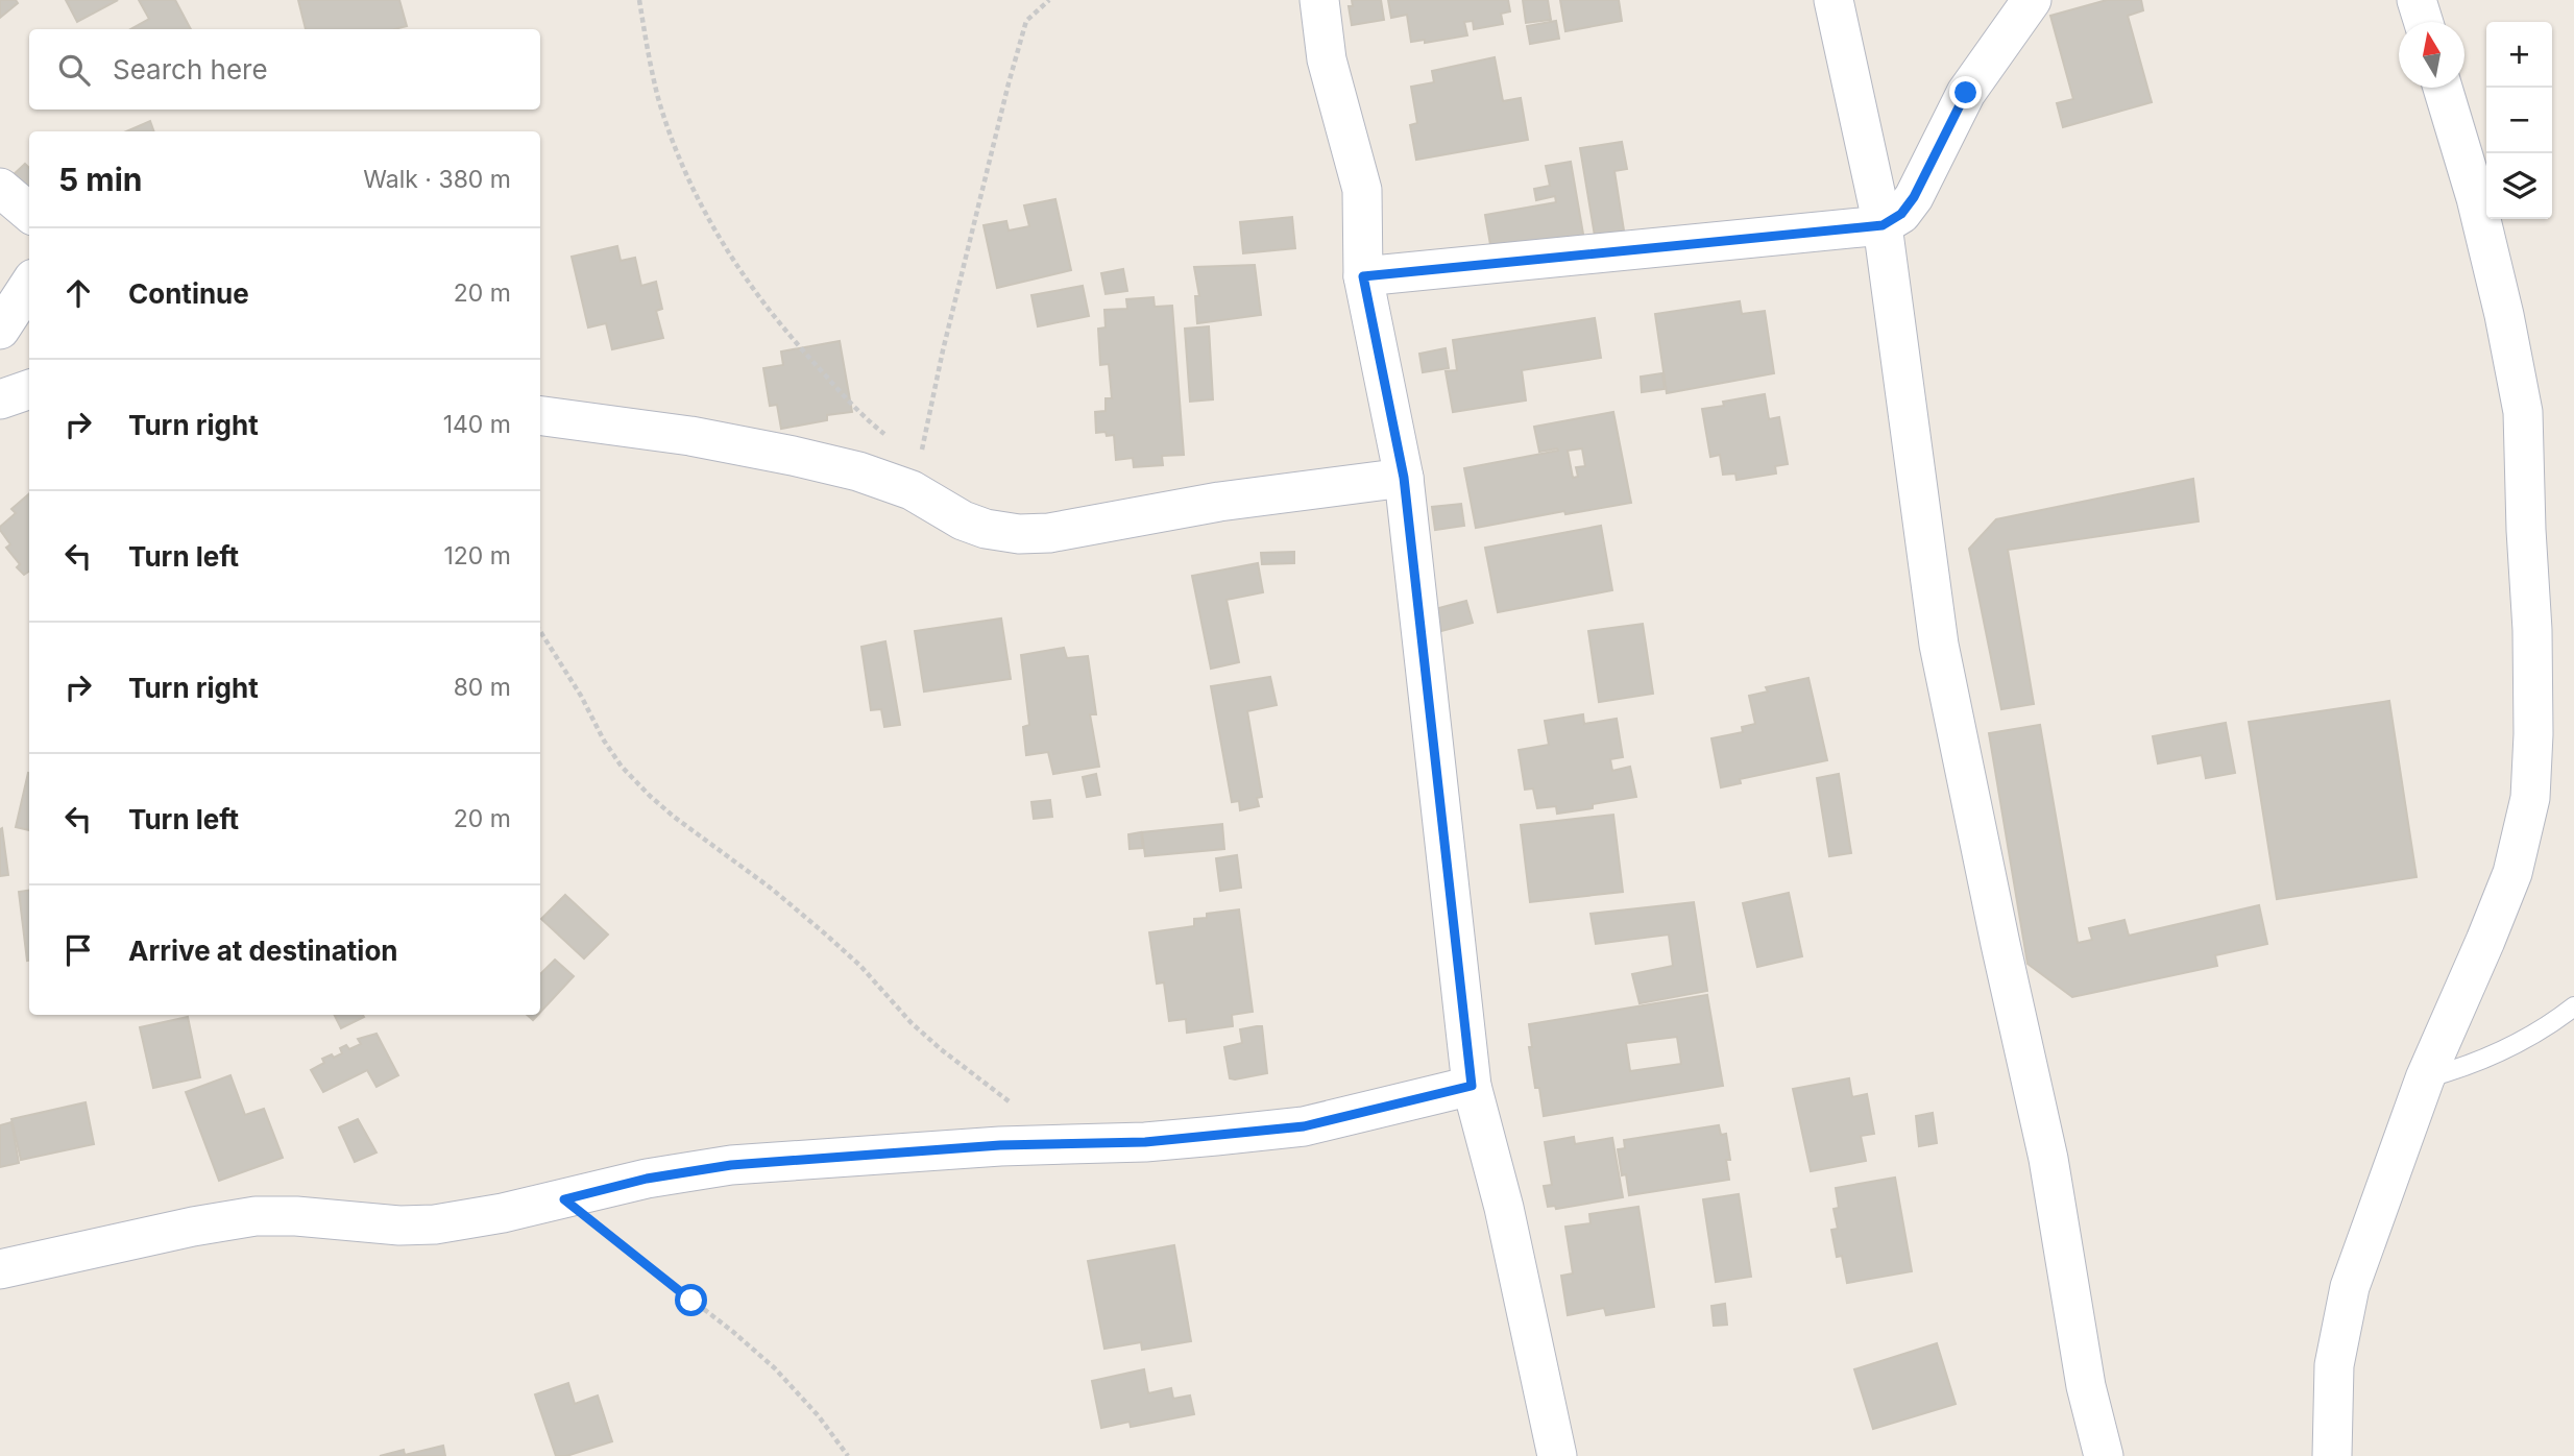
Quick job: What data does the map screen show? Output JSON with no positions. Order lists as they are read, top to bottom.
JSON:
{
  "north": "top",
  "page": {
    "map_buttons": ["+", "−"],
    "search": "Search here",
    "heading": ["5 min", "Walk · 380 m"],
    "list": [
      ["Continue", "20 m"],
      ["Turn right", "140 m"],
      ["Turn left", "120 m"],
      ["Turn right", "80 m"],
      ["Turn left", "20 m"],
      "Arrive at destination"
    ]
  }
}
